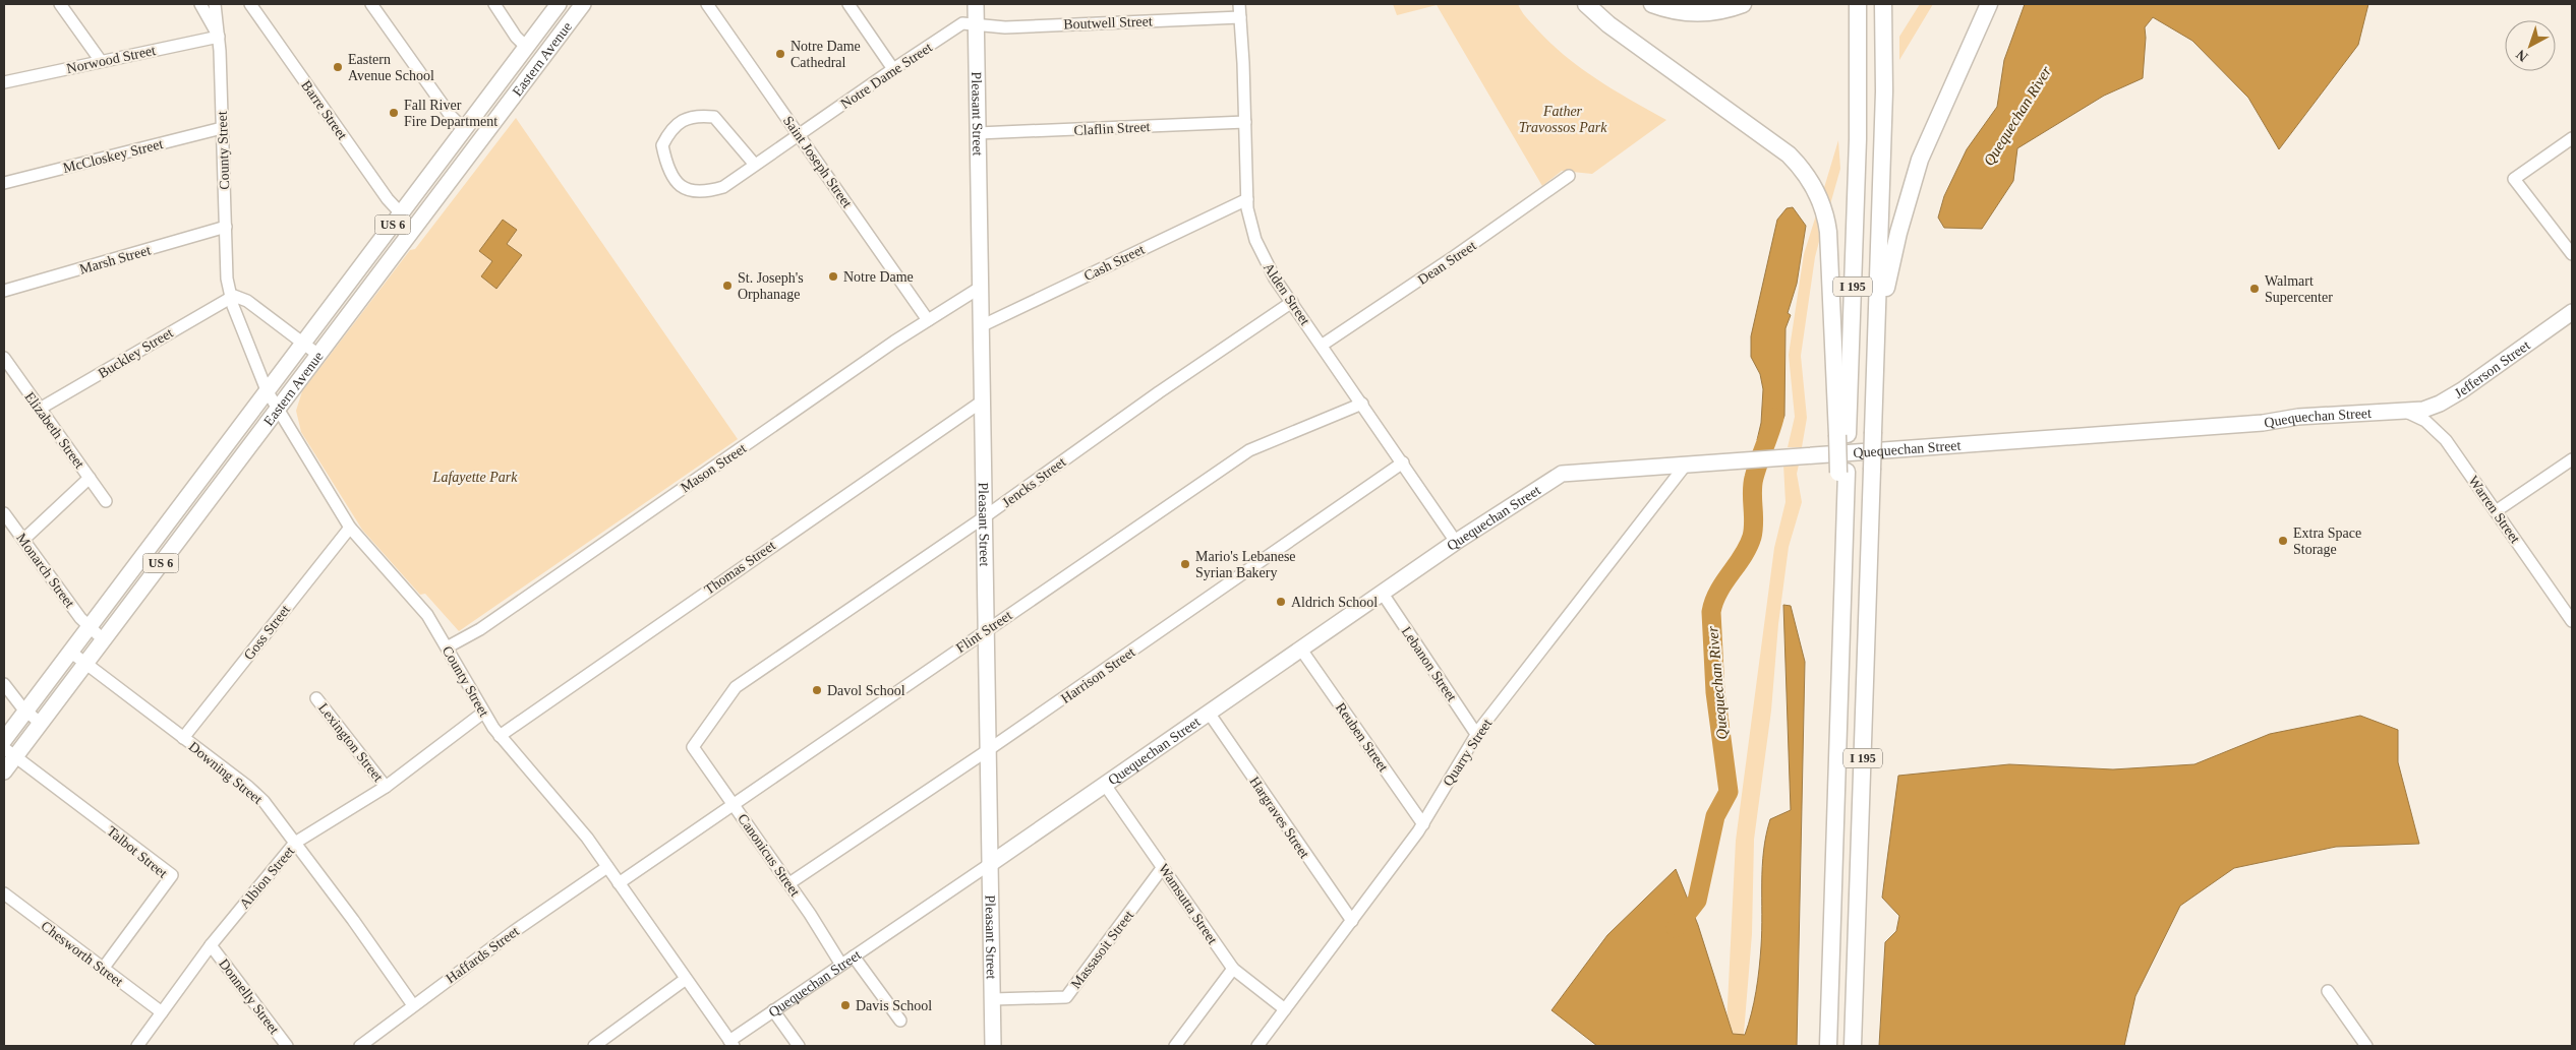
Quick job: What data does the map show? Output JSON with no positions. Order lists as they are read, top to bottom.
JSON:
{
  "streets": {
    "highway": ["I 195"],
    "main road": [
      "Eastern Avenue",
      "Pleasant Street",
      "US 6",
      "Jefferson Street",
      "Quequechan Street"
    ],
    "street": [
      "Boutwell Street",
      "Norwood Street",
      "Notre Dame Street",
      "Barre Street",
      "Claflin Street",
      "County Street",
      "McCloskey Street",
      "Saint Joseph Street",
      "Marsh Street",
      "Cash Street",
      "Dean Street",
      "Alden Street",
      "Buckley Street",
      "Elizabeth Street",
      "Mason Street",
      "Jencks Street",
      "Warren Street",
      "Thomas Street",
      "Monarch Street",
      "Flint Street",
      "Goss Street",
      "Lebanon Street",
      "Harrison Street",
      "Reuben Street",
      "Lexington Street",
      "Quarry Street",
      "Downing Street",
      "Hargraves Street",
      "Talbot Street",
      "Canonicus Street",
      "Albion Street",
      "Wamsutta Street",
      "Massasoit Street",
      "Chesworth Street",
      "Haffards Street",
      "Donnelly Street"
    ]
  },
  "crossings": [
    ["Boutwell Street", "Notre Dame Street"],
    ["Boutwell Street", "Pleasant Street"],
    ["Boutwell Street", "Alden Street"],
    ["Norwood Street", "County Street"],
    ["Eastern Avenue", "Barre Street"],
    ["Eastern Avenue", "County Street"],
    ["Eastern Avenue", "Monarch Street"],
    ["Eastern Avenue", "Downing Street"],
    ["Eastern Avenue", "Talbot Street"],
    ["Notre Dame Street", "Pleasant Street"],
    ["Notre Dame Street", "Saint Joseph Street"],
    ["Pleasant Street", "Claflin Street"],
    ["Pleasant Street", "Cash Street"],
    ["Pleasant Street", "Quequechan Street"],
    ["Pleasant Street", "Mason Street"],
    ["Pleasant Street", "Jencks Street"],
    ["Pleasant Street", "Thomas Street"],
    ["Pleasant Street", "Flint Street"],
    ["Pleasant Street", "Harrison Street"],
    ["Pleasant Street", "Massasoit Street"],
    ["Claflin Street", "Alden Street"],
    ["County Street", "McCloskey Street"],
    ["County Street", "Marsh Street"],
    ["County Street", "Buckley Street"],
    ["County Street", "Quequechan Street"],
    ["County Street", "Mason Street"],
    ["County Street", "Thomas Street"],
    ["County Street", "Flint Street"],
    ["County Street", "Goss Street"],
    ["County Street", "Albion Street"],
    ["County Street", "Haffards Street"],
    ["Saint Joseph Street", "Mason Street"],
    ["Cash Street", "Alden Street"],
    ["Dean Street", "Alden Street"],
    ["Alden Street", "Quequechan Street"],
    ["Alden Street", "Jencks Street"],
    ["Alden Street", "Flint Street"],
    ["Alden Street", "Harrison Street"],
    ["Buckley Street", "Elizabeth Street"],
    ["Jefferson Street", "Quequechan Street"],
    ["Jefferson Street", "Warren Street"],
    ["Quequechan Street", "Warren Street"],
    ["Quequechan Street", "Lebanon Street"],
    ["Quequechan Street", "Reuben Street"],
    ["Quequechan Street", "Quarry Street"],
    ["Quequechan Street", "Hargraves Street"],
    ["Quequechan Street", "Canonicus Street"],
    ["Quequechan Street", "Wamsutta Street"],
    ["Jencks Street", "Canonicus Street"],
    ["Flint Street", "Canonicus Street"],
    ["Goss Street", "Downing Street"],
    ["Lebanon Street", "Quarry Street"],
    ["Harrison Street", "Canonicus Street"],
    ["Reuben Street", "Quarry Street"],
    ["Lexington Street", "Albion Street"],
    ["Quarry Street", "Hargraves Street"],
    ["Quarry Street", "Wamsutta Street"],
    ["Downing Street", "Albion Street"],
    ["Downing Street", "Haffards Street"],
    ["Talbot Street", "Chesworth Street"],
    ["Albion Street", "Chesworth Street"],
    ["Albion Street", "Donnelly Street"],
    ["Wamsutta Street", "Massasoit Street"]
  ],
  "water": ["Quequechan River"],
  "parks": ["Father Travossos Park", "Lafayette Park"],
  "places": [
    "Notre Dame Cathedral",
    "Eastern Avenue School",
    "Fall River Fire Department",
    "Notre Dame",
    "St. Joseph's Orphanage",
    "Walmart Supercenter",
    "Extra Space Storage",
    "Mario's Lebanese Syrian Bakery",
    "Aldrich School",
    "Davol School",
    "Davis School"
  ],
  "north": "bottom left"
}
